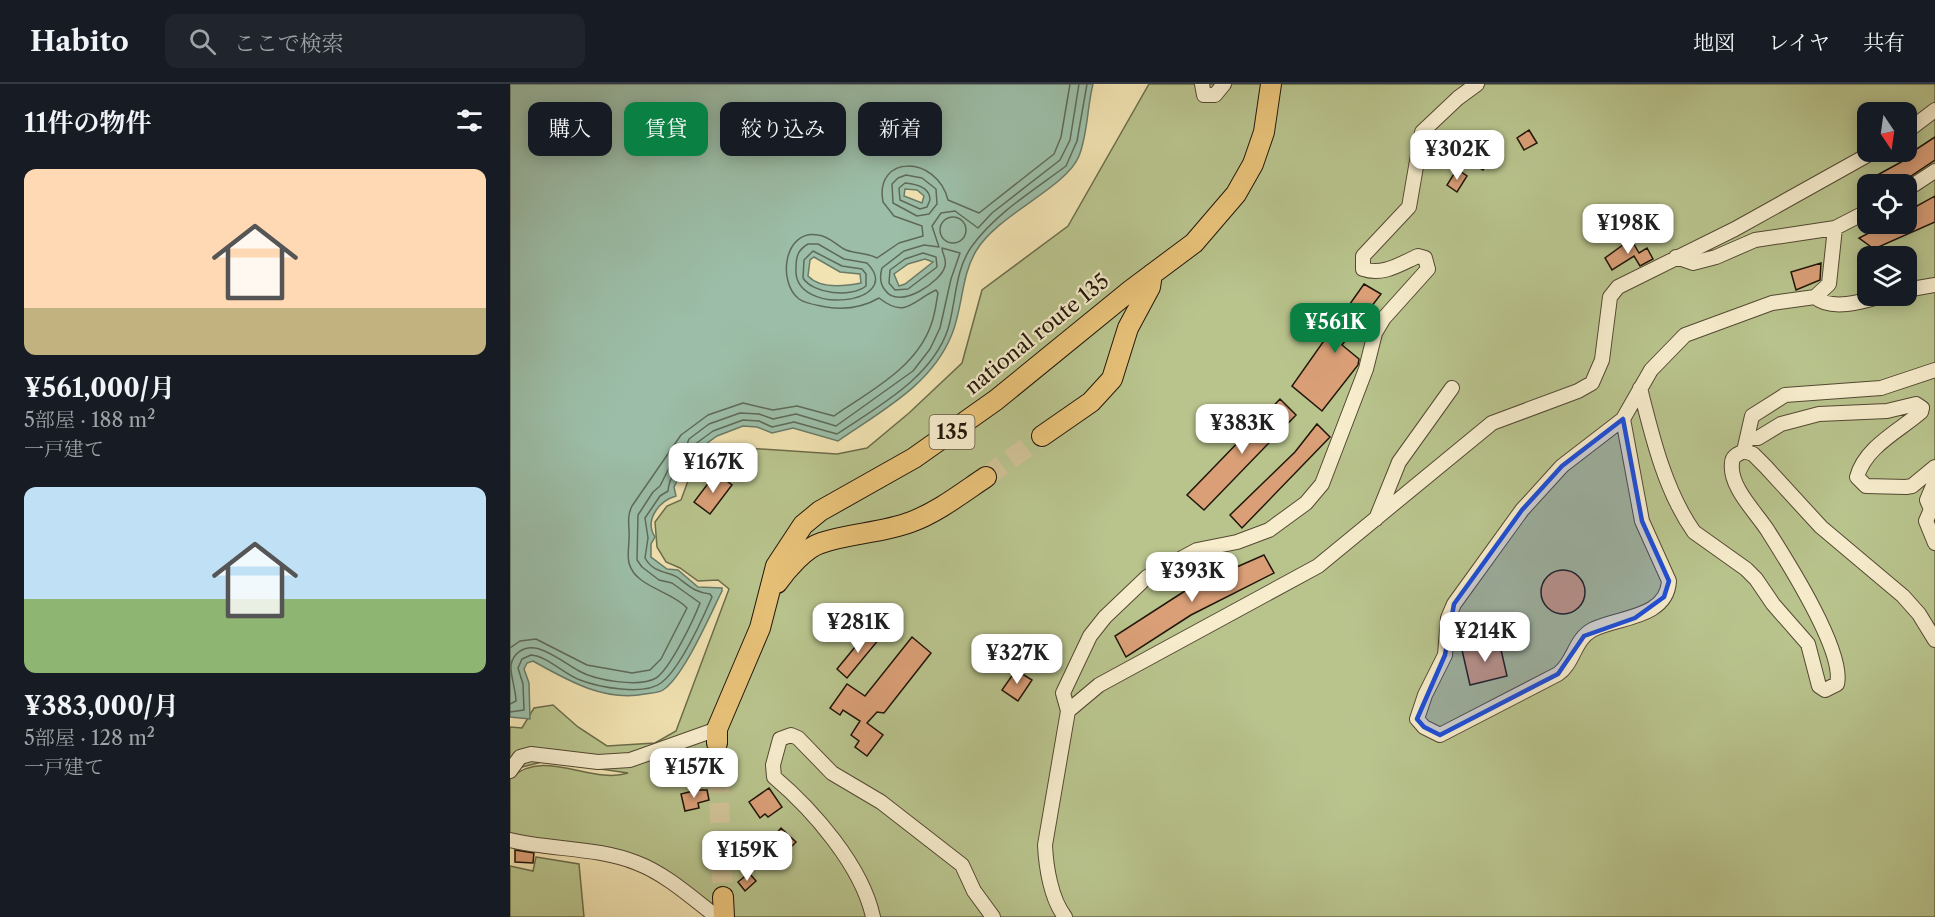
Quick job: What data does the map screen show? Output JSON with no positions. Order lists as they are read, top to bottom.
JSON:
{
  "streets": {
    "highway": ["national route 135", "135"]
  },
  "crossings": [
    ["national route 135", "135"]
  ],
  "north": "bottom",
  "page": {
    "header": "Habito",
    "search": "ここで検索",
    "nav": ["地図", "レイヤ", "共有"],
    "heading": "11件の物件",
    "chip": [
      "購入",
      "賃貸",
      "絞り込み",
      "新着"
    ],
    "price": [
      "¥302K",
      "¥198K",
      "¥561K",
      "¥383K",
      "¥167K",
      "¥393K",
      "¥281K",
      "¥214K",
      "¥327K",
      "¥157K",
      "¥159K"
    ],
    "list": [
      {
        "name": "¥561,000/月",
        "note": "5部屋 · 188 m² · 一戸建て"
      },
      {
        "name": "¥383,000/月",
        "note": "5部屋 · 128 m² · 一戸建て"
      }
    ]
  }
}
